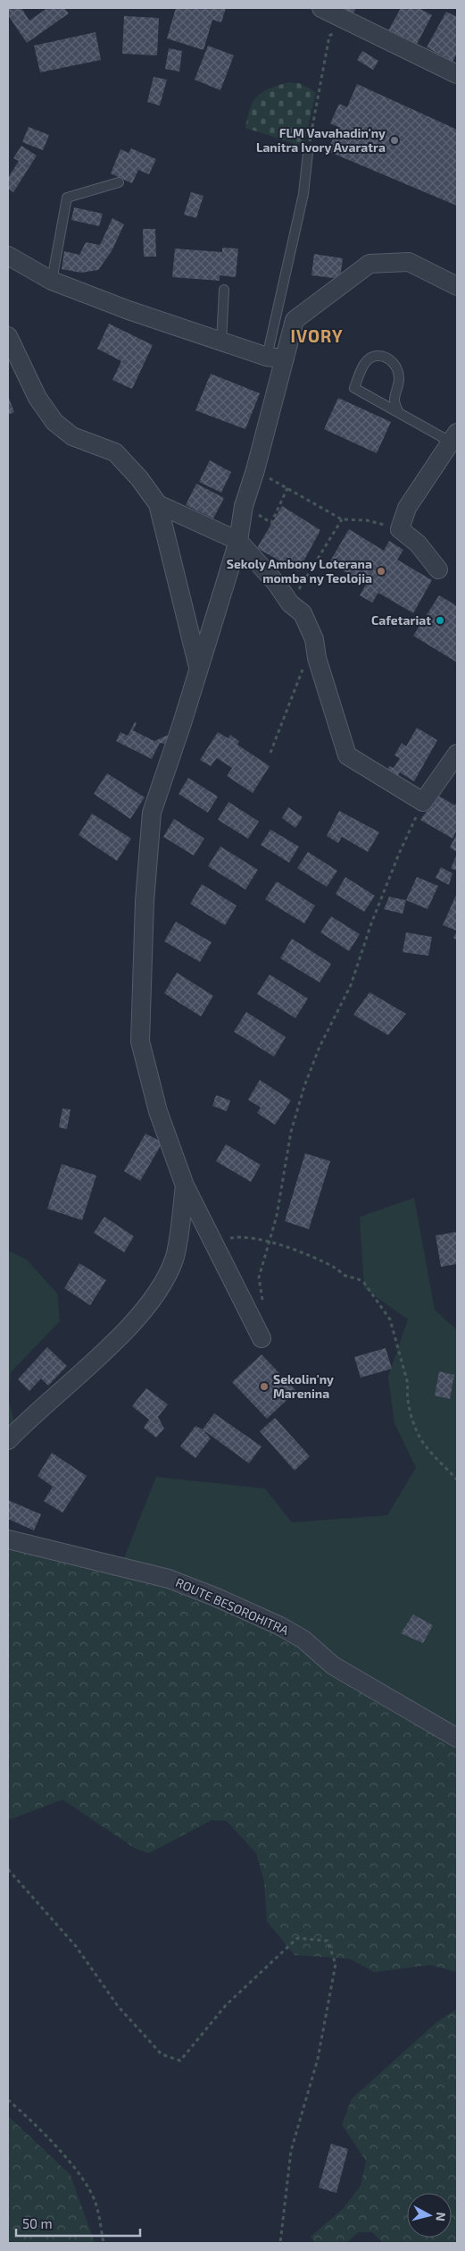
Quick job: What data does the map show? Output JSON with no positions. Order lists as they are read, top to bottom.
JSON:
{
  "streets": {
    "street": ["ROUTE BESOROHITRA"]
  },
  "districts": ["IVORY"],
  "places": [
    "FLM Vavahadin'ny Lanitra Ivory Avaratra",
    "Sekoly Ambony Loterana momba ny Teolojia",
    "Cafetariat",
    "Sekolin'ny Marenina"
  ],
  "scale_bar": "50 m",
  "north": "right"
}
